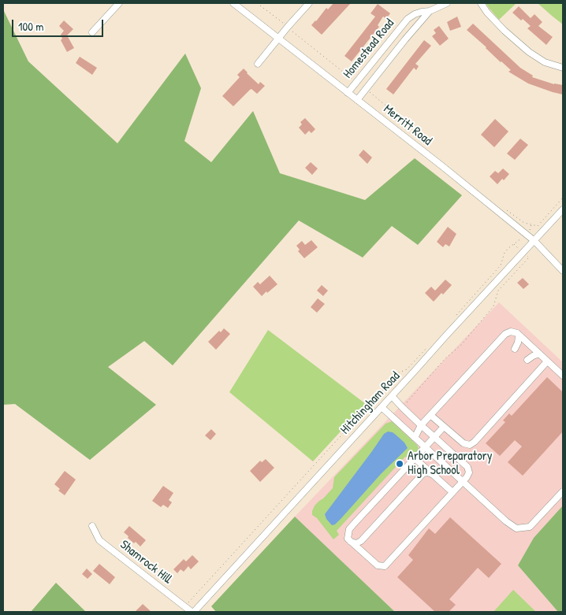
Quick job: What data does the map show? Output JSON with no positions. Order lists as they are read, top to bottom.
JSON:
{
  "streets": {
    "street": [
      "Homestead Road",
      "Merritt Road",
      "Hitchingham Road",
      "Shamrock Hill"
    ]
  },
  "crossings": [
    ["Homestead Road", "Merritt Road"],
    ["Merritt Road", "Hitchingham Road"],
    ["Hitchingham Road", "Shamrock Hill"]
  ],
  "places": ["Arbor Preparatory High School"],
  "scale_bar": "100 m"
}
